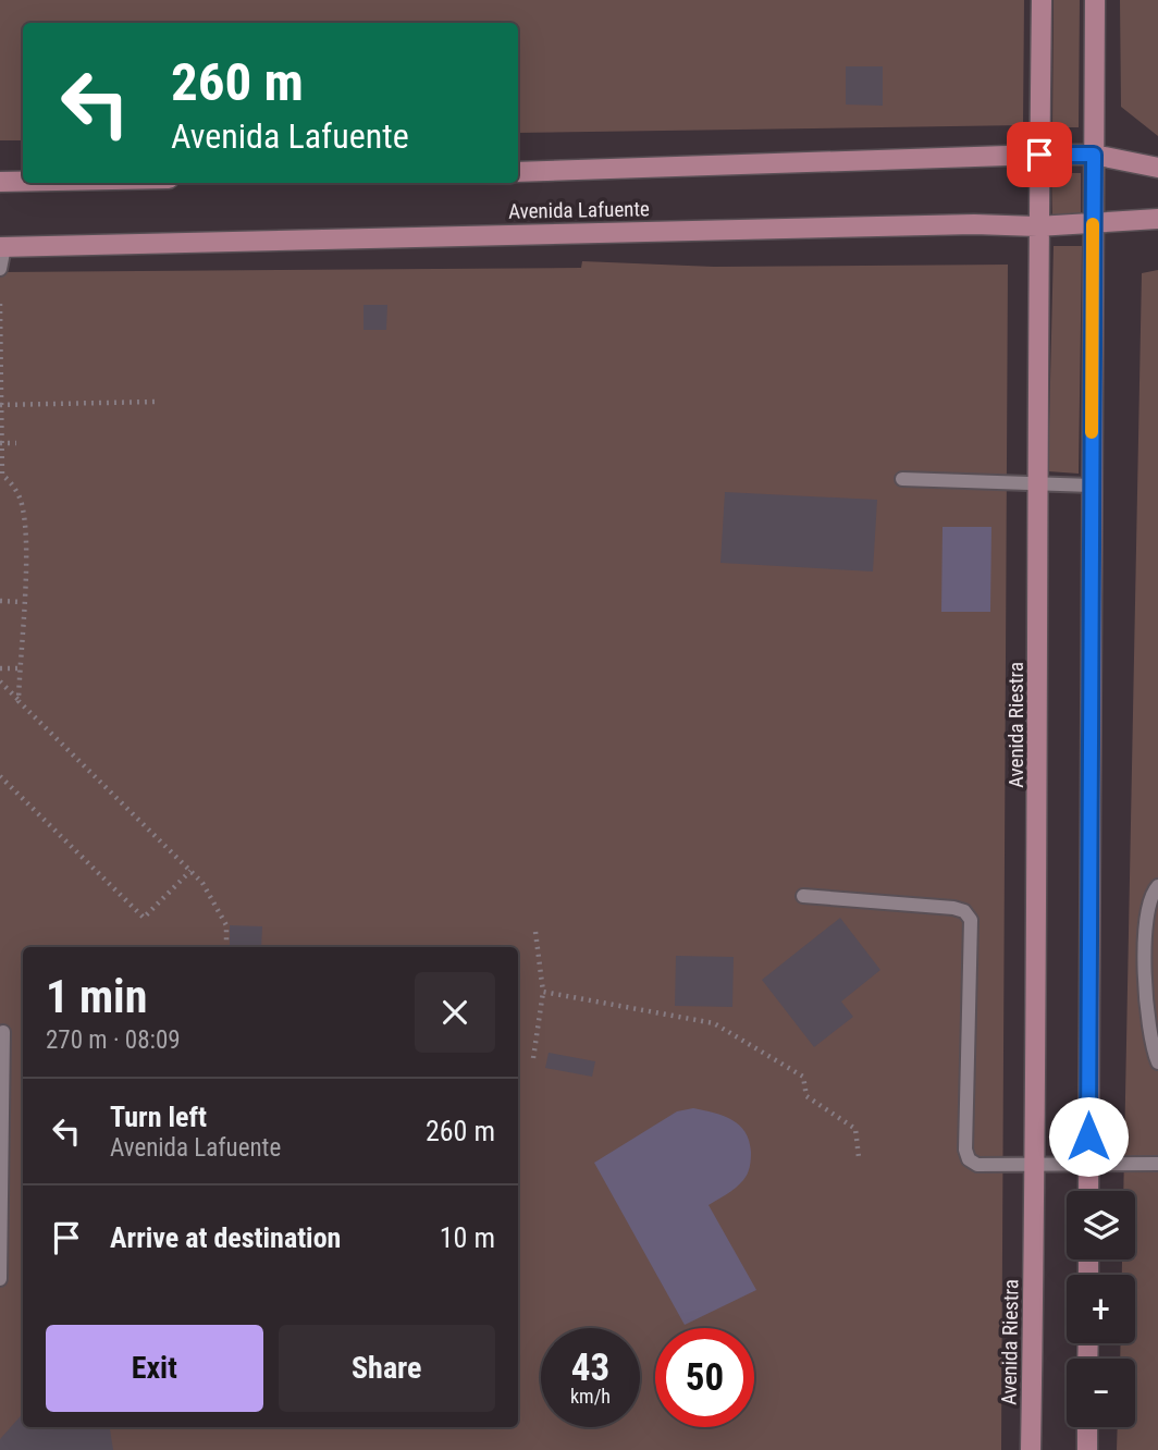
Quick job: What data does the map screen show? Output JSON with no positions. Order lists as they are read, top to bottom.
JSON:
{
  "streets": {
    "main road": ["Avenida Lafuente", "Avenida Riestra"]
  },
  "crossings": [
    ["Avenida Lafuente", "Avenida Riestra"]
  ],
  "page": {
    "turn": ["260 m", "Avenida Lafuente"],
    "heading": ["1 min", "270 m · 08:09"],
    "list": [
      {
        "name": "Turn left",
        "note": "Avenida Lafuente",
        "value": "260 m"
      },
      {
        "name": "Arrive at destination",
        "value": "10 m"
      }
    ],
    "map_buttons": ["+", "−"],
    "buttons": ["Exit", "Share"],
    "speed": "43 km/h",
    "limit": "50"
  }
}
